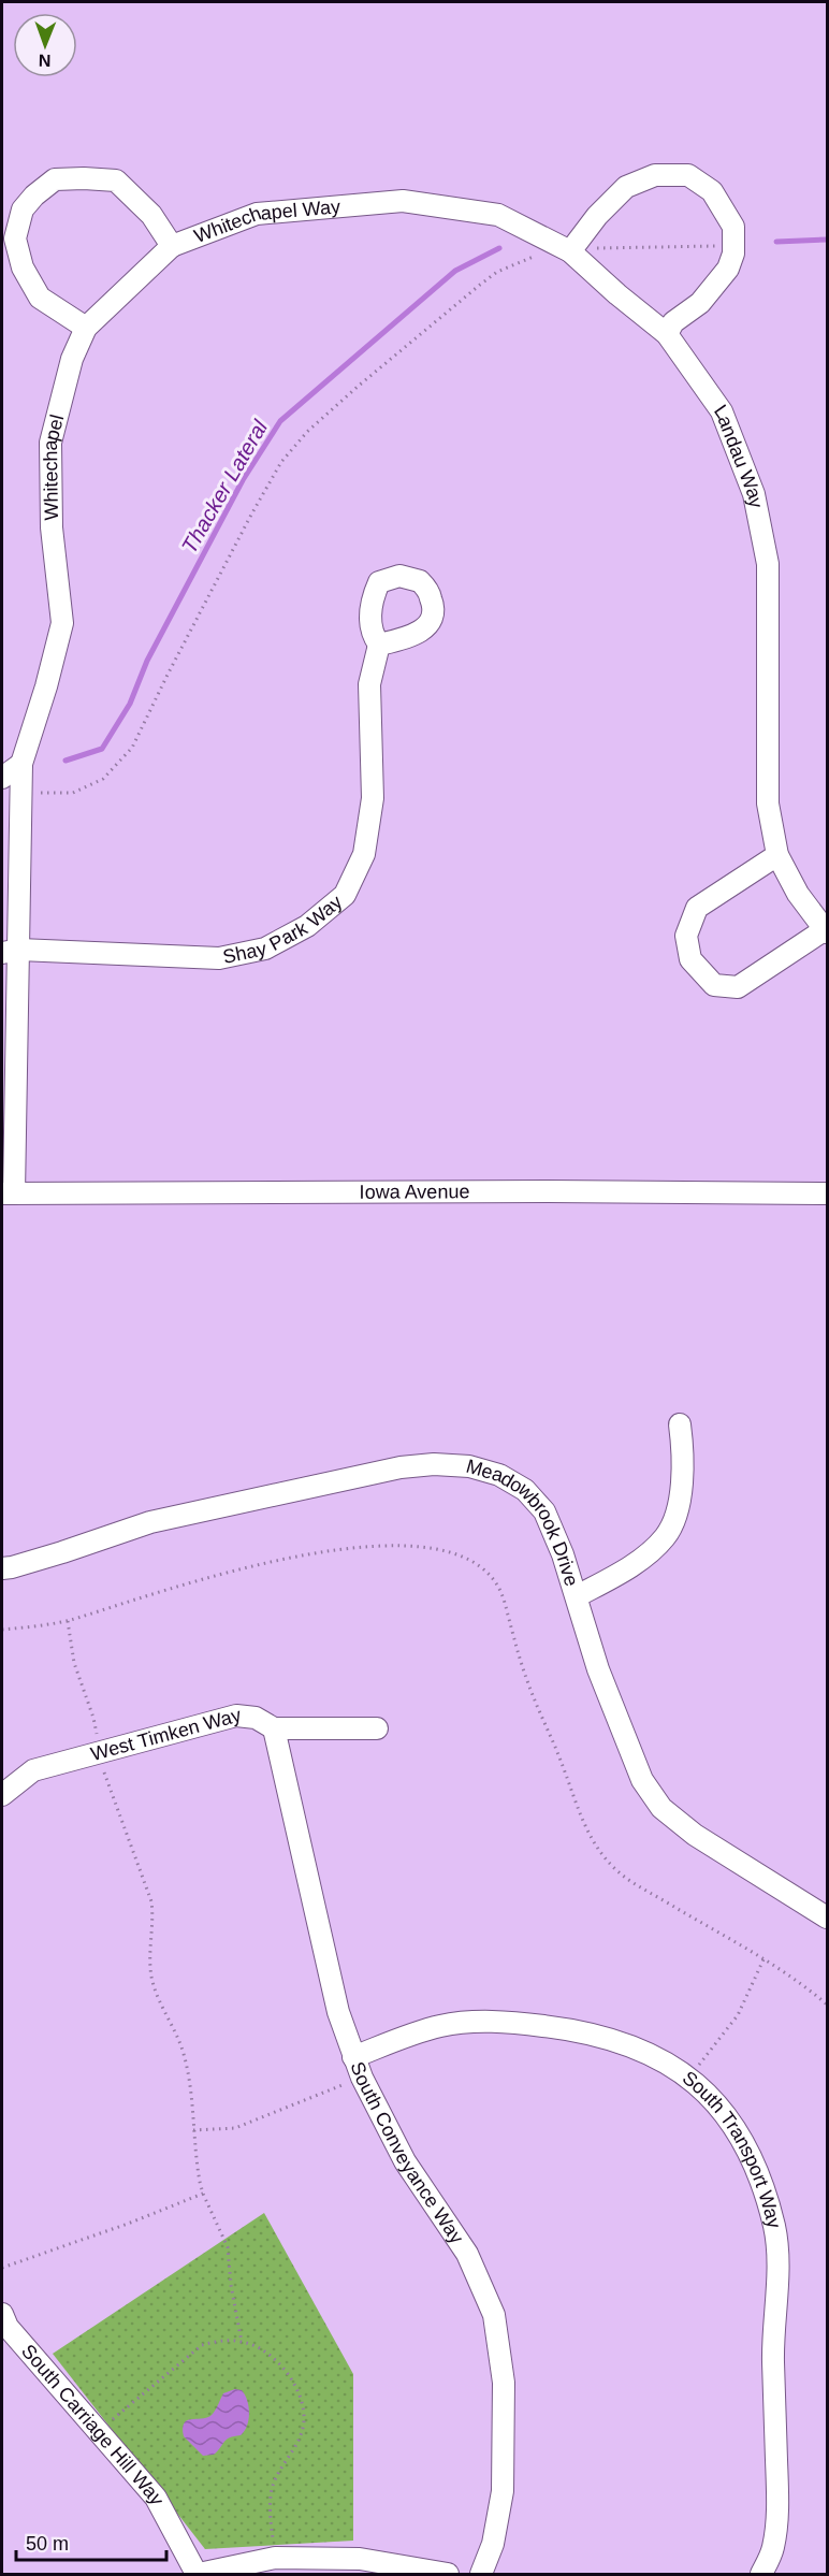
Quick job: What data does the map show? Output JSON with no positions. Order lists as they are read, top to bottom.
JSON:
{
  "streets": {
    "street": [
      "Whitechapel Way",
      "Landau Way",
      "Whitechapel",
      "Shay Park Way",
      "Iowa Avenue",
      "Meadowbrook Drive",
      "West Timken Way",
      "South Conveyance Way",
      "South Transport Way",
      "South Carriage Hill Way"
    ]
  },
  "crossings": [
    ["Whitechapel Way", "Landau Way"],
    ["Whitechapel Way", "Whitechapel"],
    ["Whitechapel", "Shay Park Way"],
    ["Whitechapel", "Iowa Avenue"],
    ["West Timken Way", "South Conveyance Way"],
    ["South Conveyance Way", "South Transport Way"]
  ],
  "water": ["Thacker Lateral"],
  "scale_bar": "50 m",
  "north": "bottom"
}
